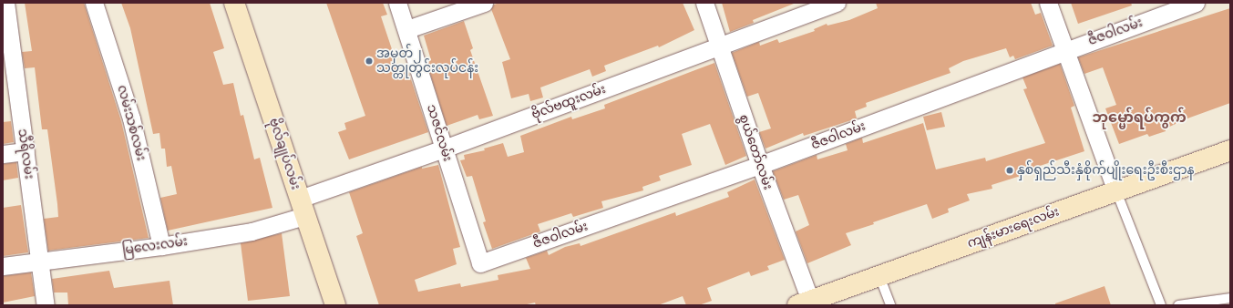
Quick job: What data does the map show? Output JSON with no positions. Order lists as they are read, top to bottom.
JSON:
{
  "streets": {
    "street": [
      "ဇီဇဝါလမ်း",
      "ဗိုလ်ဗထူးလမ်း",
      "လမ်းသစ်လမ်း",
      "သဇင်လမ်း",
      "စွယ်တော်လမ်း",
      "သီရိလမ်း",
      "ဗိုလ်ချုပ်လမ်း",
      "ကျန်းမားရေးလမ်း",
      "မြလေးလမ်း"
    ]
  },
  "crossings": [
    ["ဇီဇဝါလမ်း", "သဇင်လမ်း"],
    ["ဇီဇဝါလမ်း", "စွယ်တော်လမ်း"],
    ["ဗိုလ်ဗထူးလမ်း", "သဇင်လမ်း"],
    ["ဗိုလ်ဗထူးလမ်း", "စွယ်တော်လမ်း"],
    ["ဗိုလ်ဗထူးလမ်း", "ဗိုလ်ချုပ်လမ်း"],
    ["ဗိုလ်ဗထူးလမ်း", "မြလေးလမ်း"],
    ["လမ်းသစ်လမ်း", "မြလေးလမ်း"],
    ["စွယ်တော်လမ်း", "ကျန်းမားရေးလမ်း"],
    ["သီရိလမ်း", "မြလေးလမ်း"],
    ["ဗိုလ်ချုပ်လမ်း", "မြလေးလမ်း"]
  ],
  "districts": ["ဘုမ္မော်ရပ်ကွက်"],
  "places": ["အမှတ်၂ သတ္တုတွင်းလုပ်ငန်း", "နှစ်ရှည်သီးနှံစိုက်ပျိုးရေးဦးစီးဌာန"]
}
